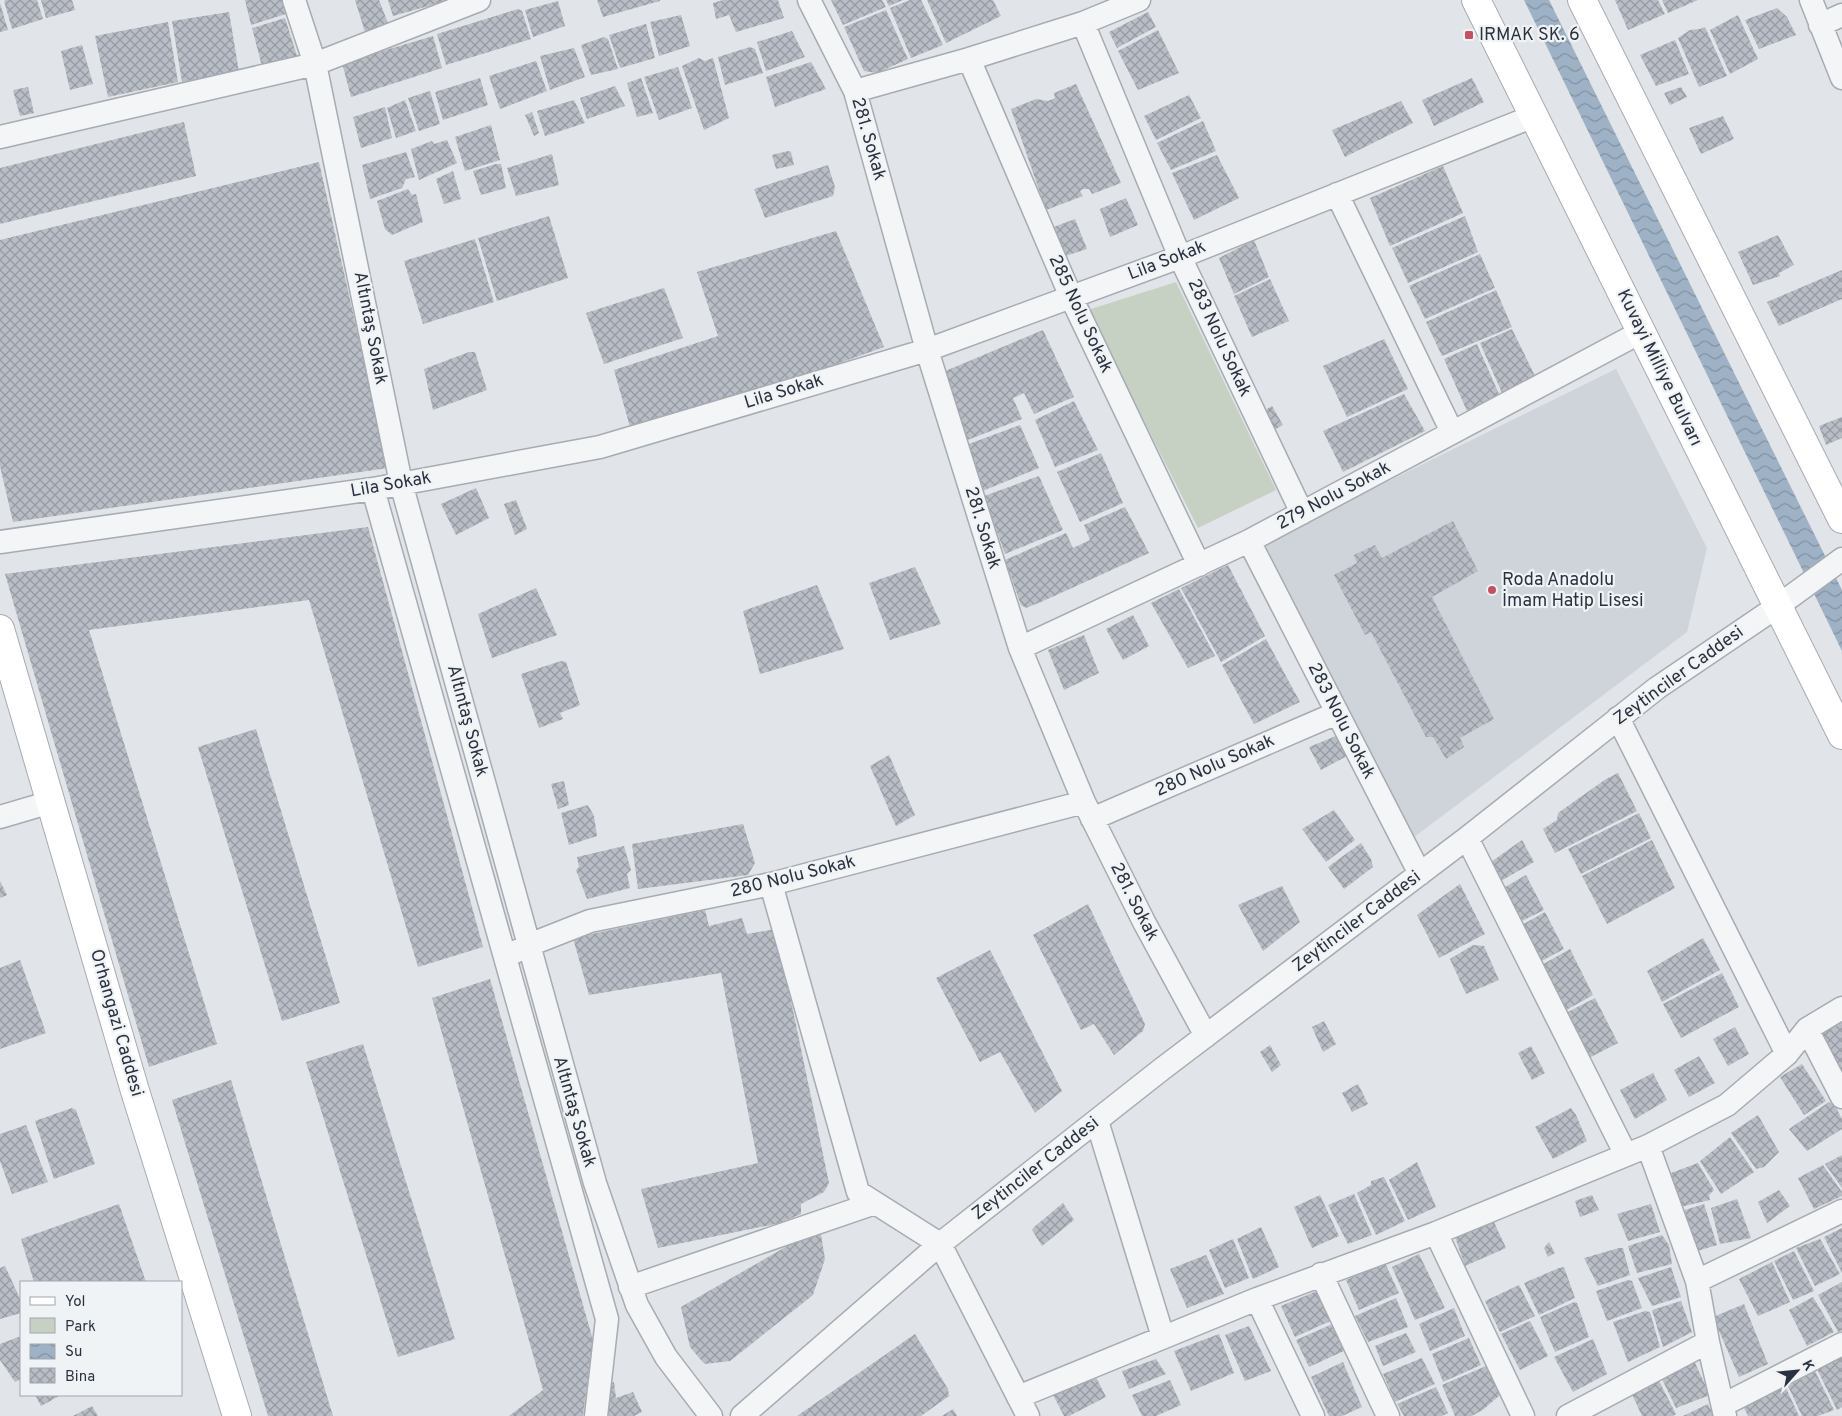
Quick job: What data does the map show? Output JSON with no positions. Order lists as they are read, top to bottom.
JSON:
{
  "streets": {
    "main road": ["Kuvayi Milliye Bulvarı", "Orhangazi Caddesi"],
    "street": [
      "281. Sokak",
      "Lila Sokak",
      "285 Nolu Sokak",
      "Altıntaş Sokak",
      "283 Nolu Sokak",
      "279 Nolu Sokak",
      "Zeytinciler Caddesi",
      "280 Nolu Sokak"
    ]
  },
  "crossings": [
    ["281. Sokak", "Lila Sokak"],
    ["281. Sokak", "279 Nolu Sokak"],
    ["281. Sokak", "Zeytinciler Caddesi"],
    ["281. Sokak", "280 Nolu Sokak"],
    ["Lila Sokak", "285 Nolu Sokak"],
    ["Lila Sokak", "Altıntaş Sokak"],
    ["Lila Sokak", "283 Nolu Sokak"],
    ["Lila Sokak", "Kuvayi Milliye Bulvarı"],
    ["285 Nolu Sokak", "279 Nolu Sokak"],
    ["Altıntaş Sokak", "280 Nolu Sokak"],
    ["283 Nolu Sokak", "279 Nolu Sokak"],
    ["283 Nolu Sokak", "Zeytinciler Caddesi"],
    ["283 Nolu Sokak", "280 Nolu Sokak"],
    ["Kuvayi Milliye Bulvarı", "279 Nolu Sokak"],
    ["Kuvayi Milliye Bulvarı", "Zeytinciler Caddesi"]
  ],
  "places": {
    "transit": ["IRMAK SK. 6"],
    "other": ["Roda Anadolu İmam Hatip Lisesi"]
  },
  "legend": [
    "Yol",
    "Park",
    "Su",
    "Bina"
  ],
  "north": "top right"
}
